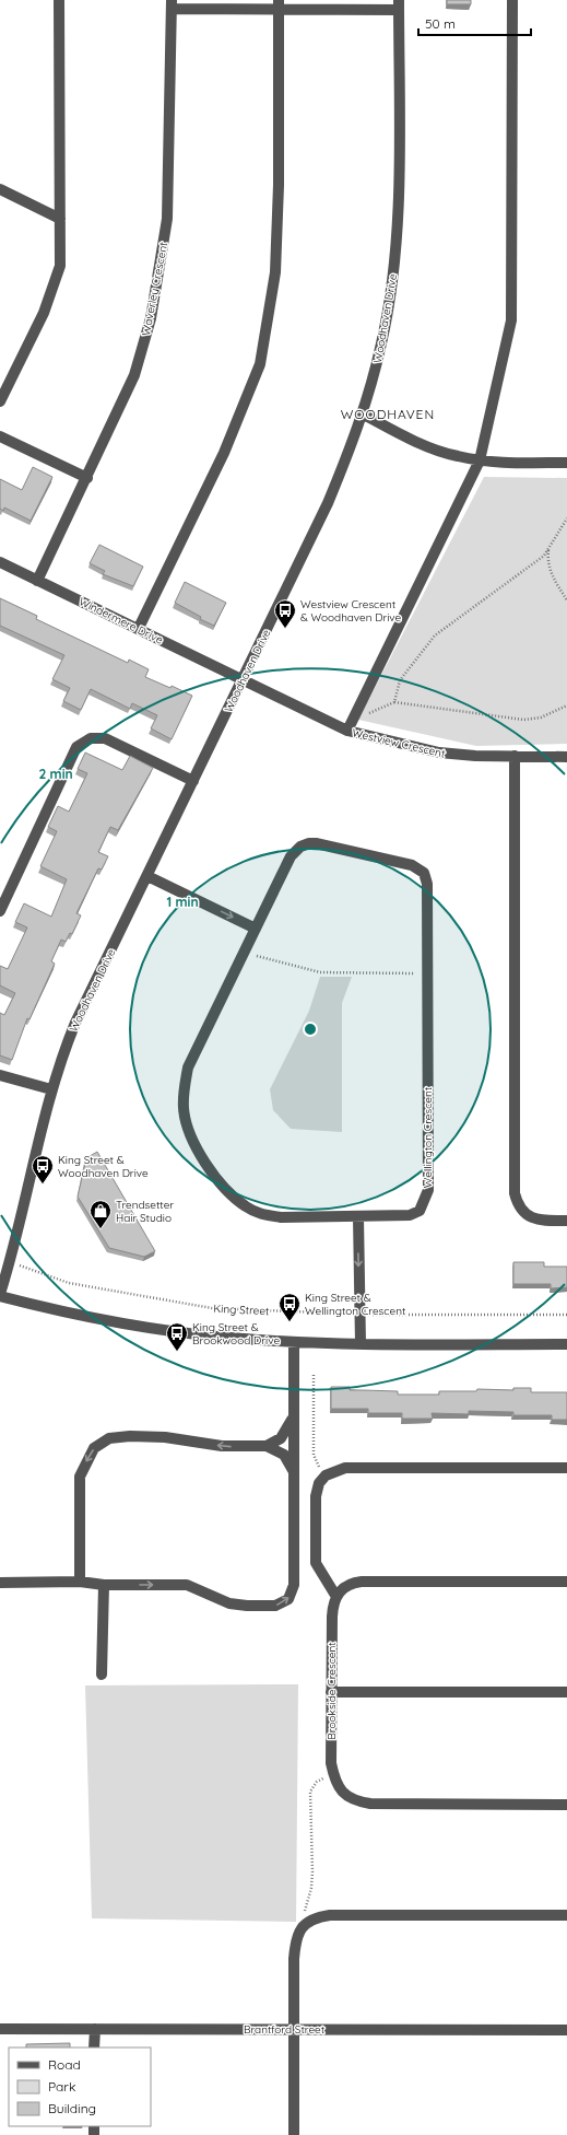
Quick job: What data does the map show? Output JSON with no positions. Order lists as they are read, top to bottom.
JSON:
{
  "streets": {
    "street": [
      "Waverley Crescent",
      "Woodhaven Drive",
      "Windermere Drive",
      "Westview Crescent",
      "Wellington Crescent",
      "Brookside Crescent",
      "Brantford Street"
    ],
    "path": ["King Street"]
  },
  "crossings": [
    ["Waverley Crescent", "Windermere Drive"],
    ["Woodhaven Drive", "Windermere Drive"],
    ["Woodhaven Drive", "Westview Crescent"],
    ["Woodhaven Drive", "King Street"],
    ["Windermere Drive", "Westview Crescent"]
  ],
  "districts": ["WOODHAVEN"],
  "places": {
    "bus stop": [
      "Westview Crescent & Woodhaven Drive",
      "King Street & Woodhaven Drive",
      "King Street & Wellington Crescent",
      "King Street & Brookwood Drive"
    ],
    "shop": ["Trendsetter Hair Studio"]
  },
  "legend": ["Road", "Park", "Building"],
  "scale_bar": "50 m",
  "rings": ["2 min", "1 min"]
}
